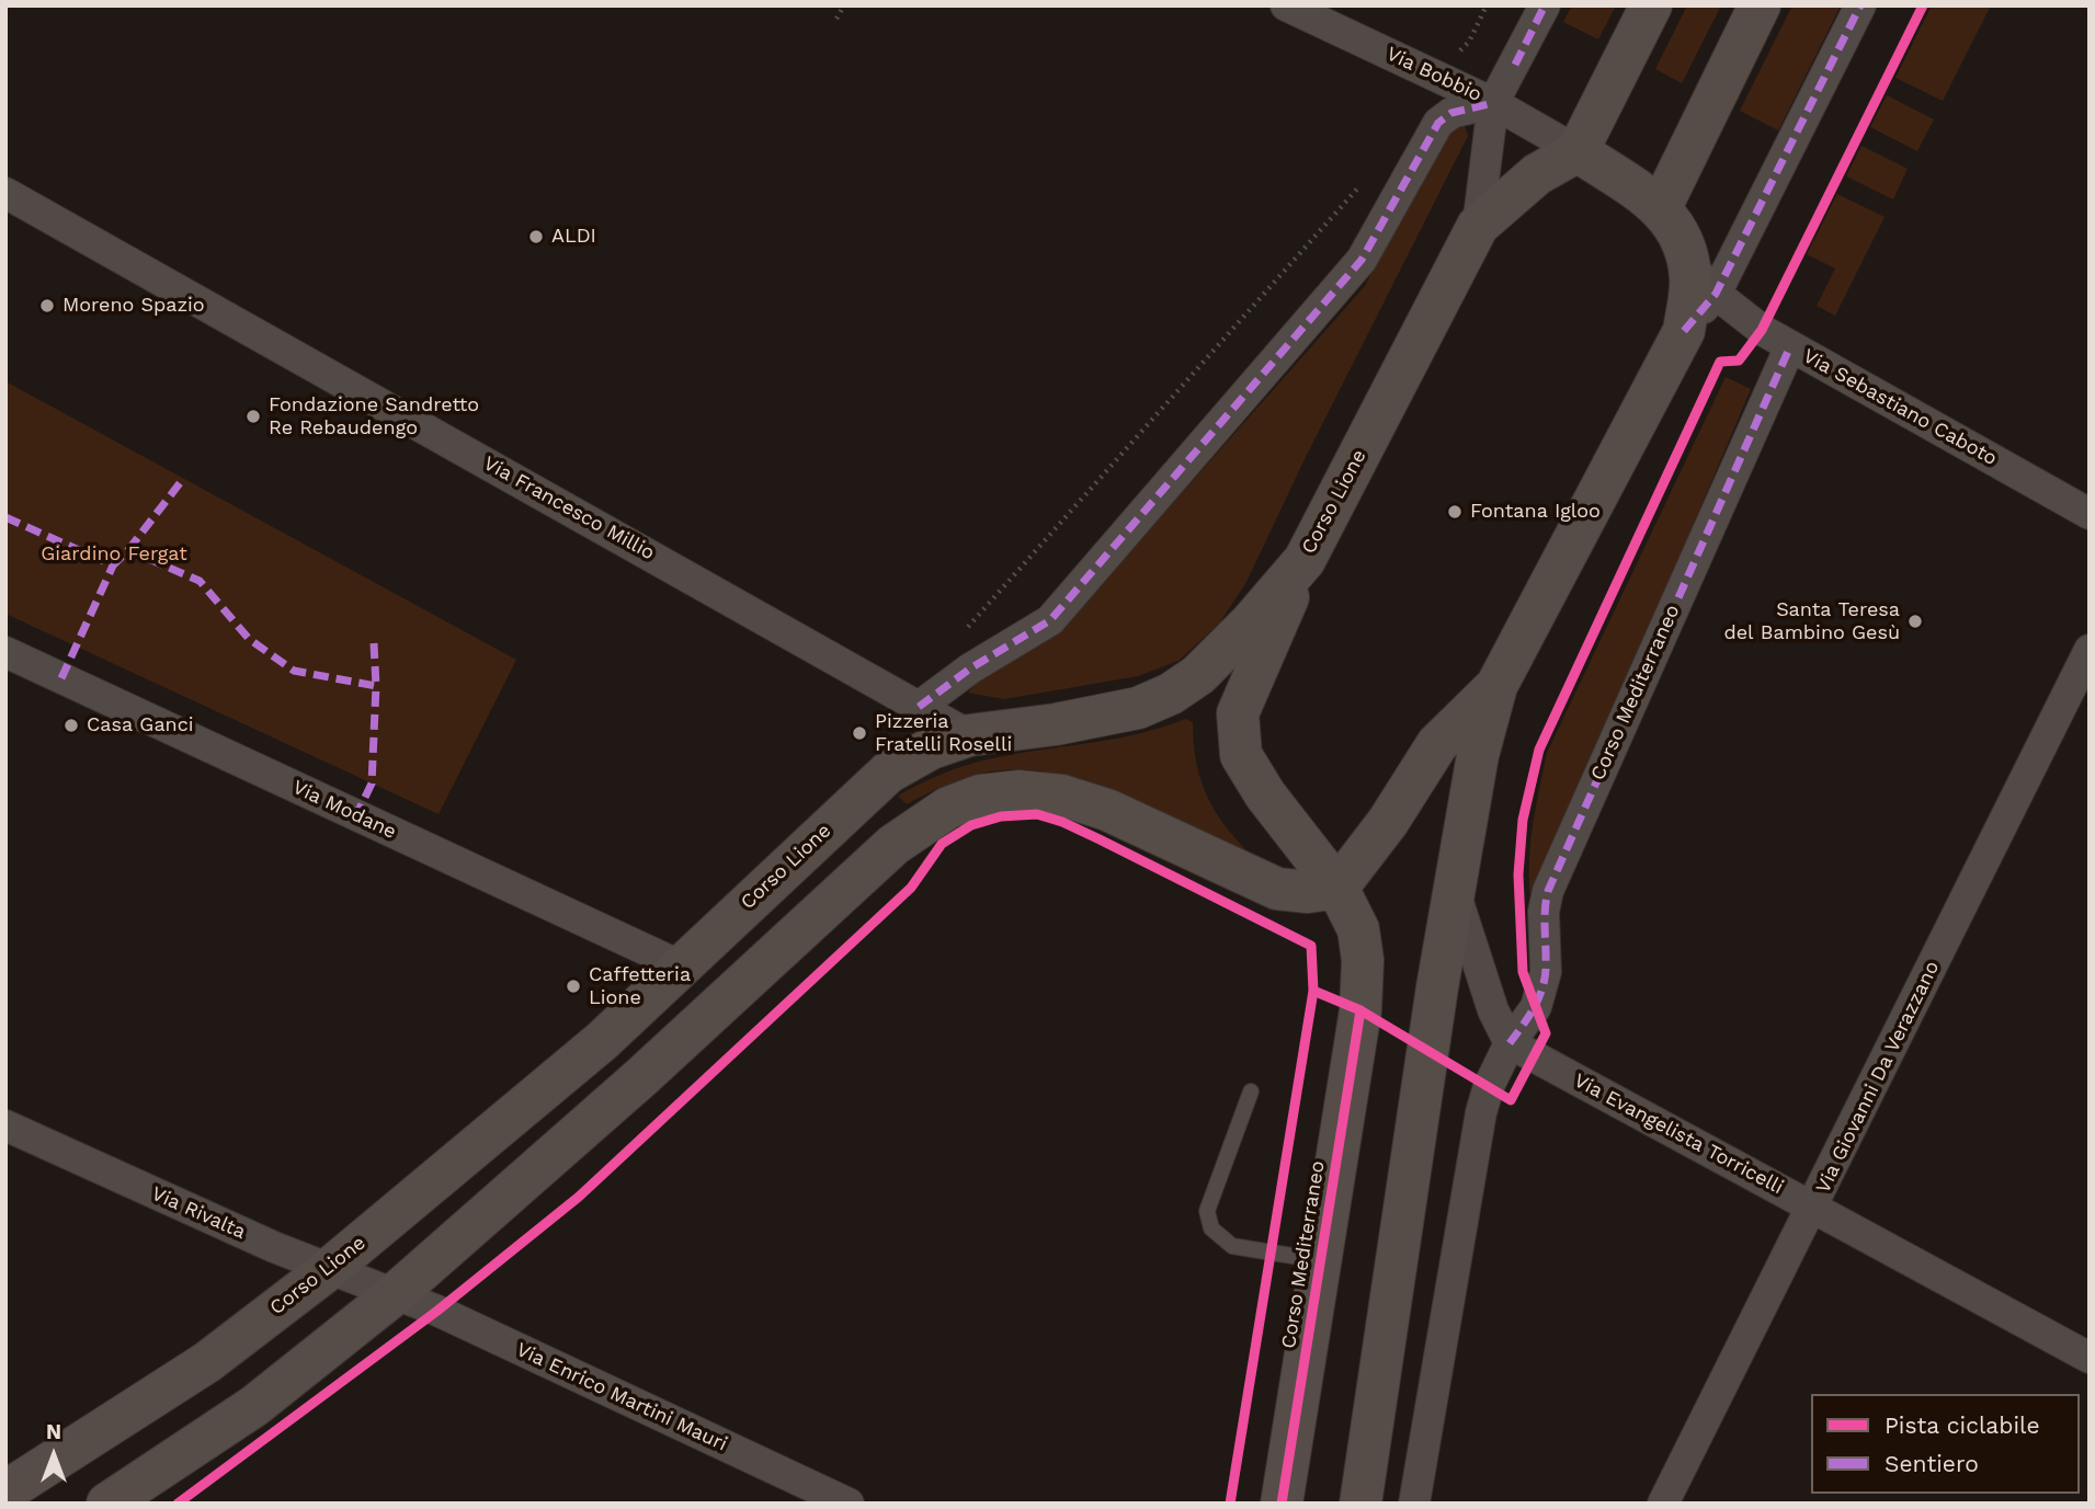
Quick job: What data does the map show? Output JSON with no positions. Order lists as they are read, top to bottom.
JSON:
{
  "streets": {
    "street": [
      "Via Bobbio",
      "Via Sebastiano Caboto",
      "Corso Lione",
      "Via Francesco Millio",
      "Corso Mediterraneo",
      "Via Modane",
      "Via Giovanni Da Verazzano",
      "Via Evangelista Torricelli",
      "Via Rivalta",
      "Via Enrico Martini Mauri"
    ]
  },
  "crossings": [
    ["Via Bobbio", "Corso Lione"],
    ["Via Sebastiano Caboto", "Corso Mediterraneo"],
    ["Corso Lione", "Via Francesco Millio"],
    ["Corso Lione", "Corso Mediterraneo"],
    ["Corso Lione", "Via Modane"],
    ["Corso Lione", "Via Rivalta"],
    ["Corso Mediterraneo", "Via Evangelista Torricelli"],
    ["Via Giovanni Da Verazzano", "Via Evangelista Torricelli"],
    ["Via Rivalta", "Via Enrico Martini Mauri"]
  ],
  "parks": ["Giardino Fergat"],
  "places": [
    "ALDI",
    "Moreno Spazio",
    "Fondazione Sandretto Re Rebaudengo",
    "Fontana Igloo",
    "Santa Teresa del Bambino Gesù",
    "Casa Ganci",
    "Pizzeria Fratelli Roselli",
    "Caffetteria Lione"
  ],
  "legend": ["Pista ciclabile", "Sentiero"],
  "north": "top"
}
